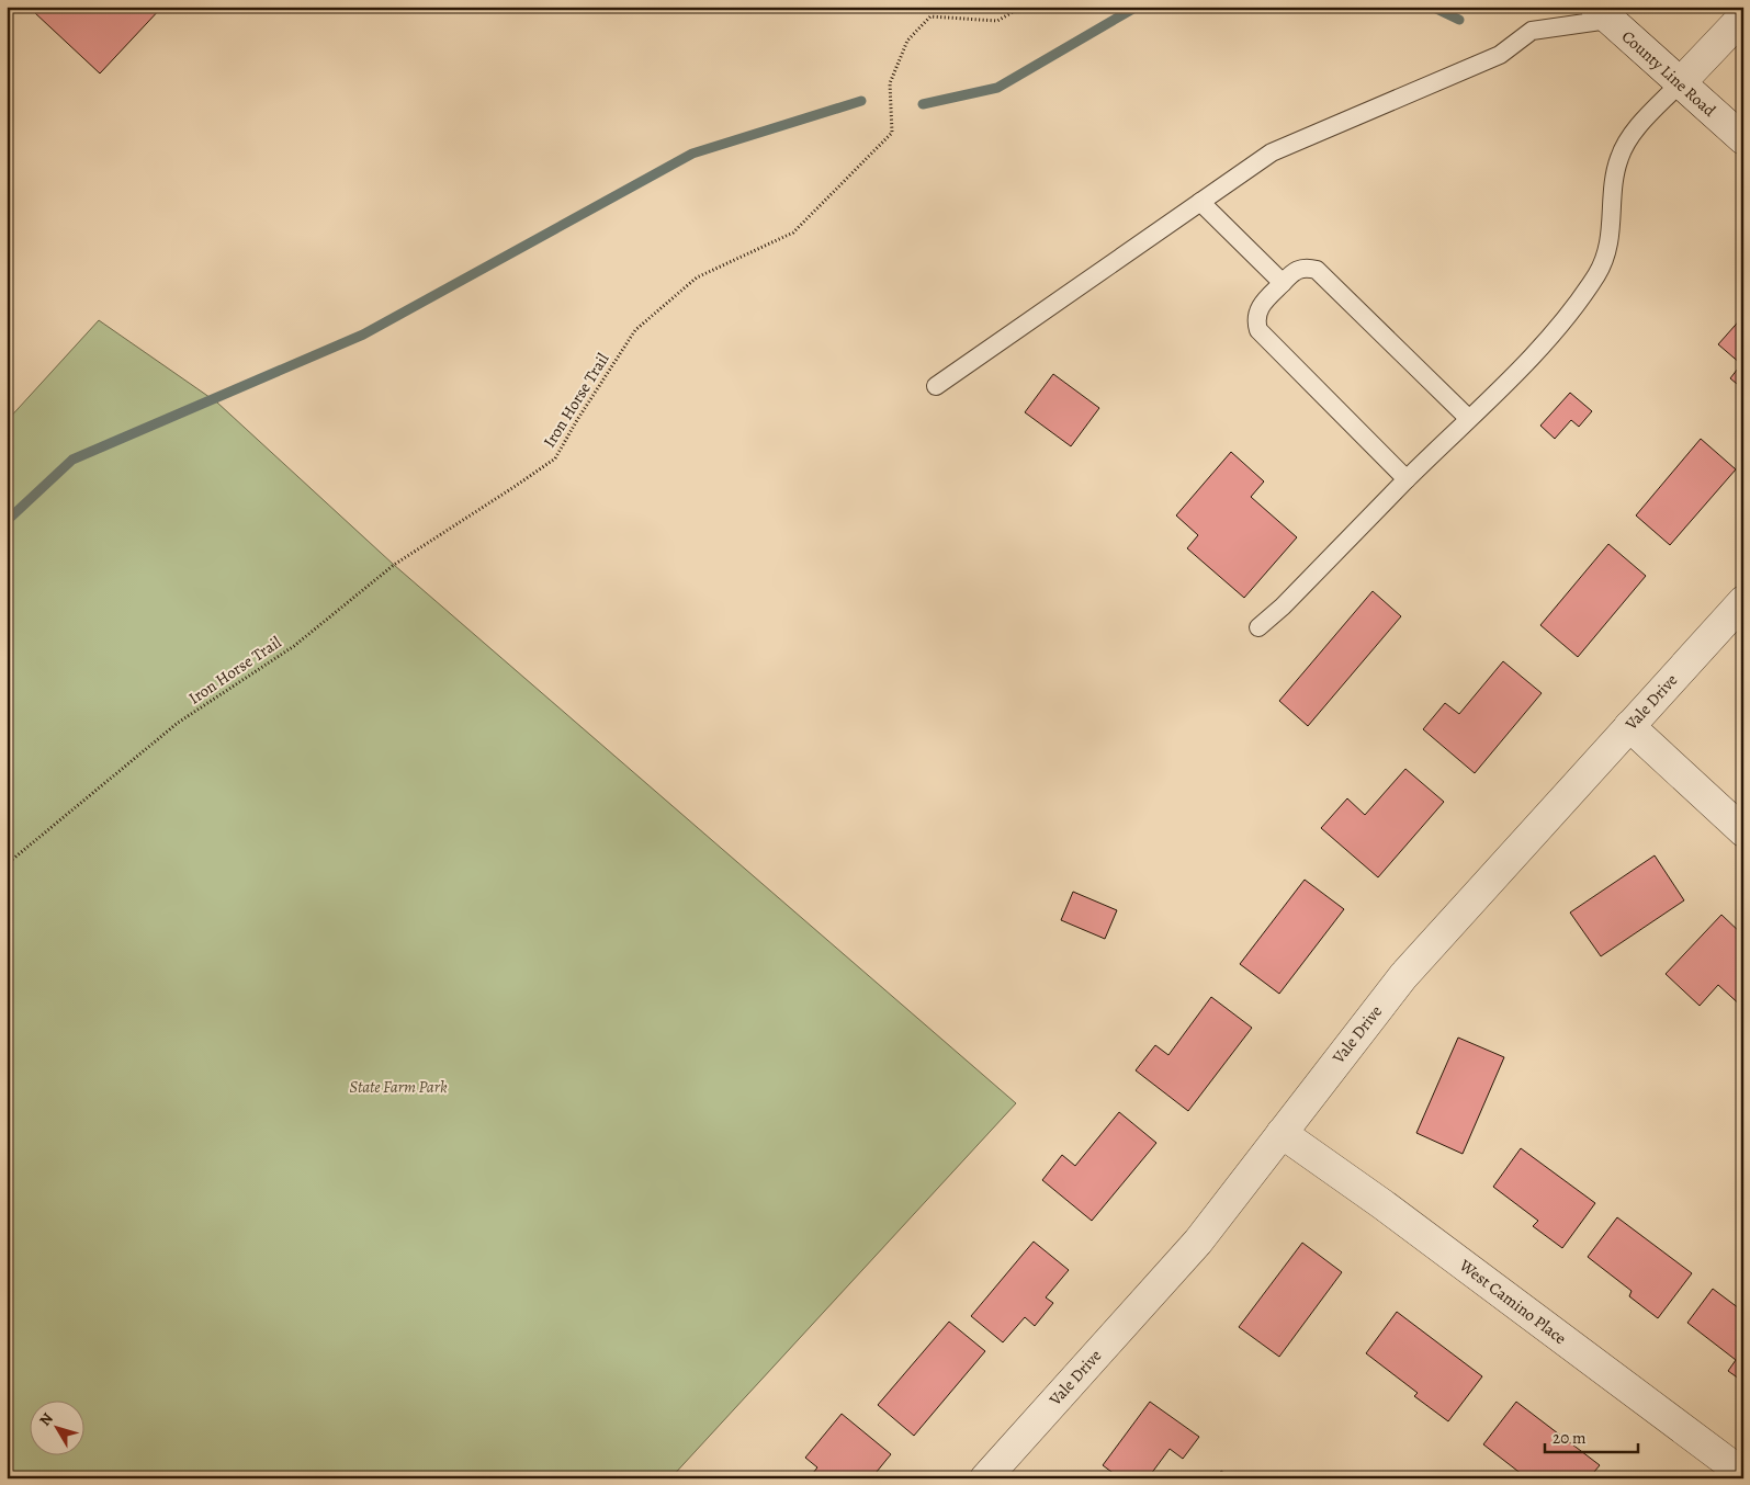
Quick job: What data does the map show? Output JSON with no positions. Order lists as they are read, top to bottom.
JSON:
{
  "streets": {
    "street": ["County Line Road", "Vale Drive", "West Camino Place"],
    "path": ["Iron Horse Trail"]
  },
  "crossings": [
    ["Vale Drive", "West Camino Place"]
  ],
  "parks": ["State Farm Park"],
  "scale_bar": "20 m",
  "north": "top left"
}
